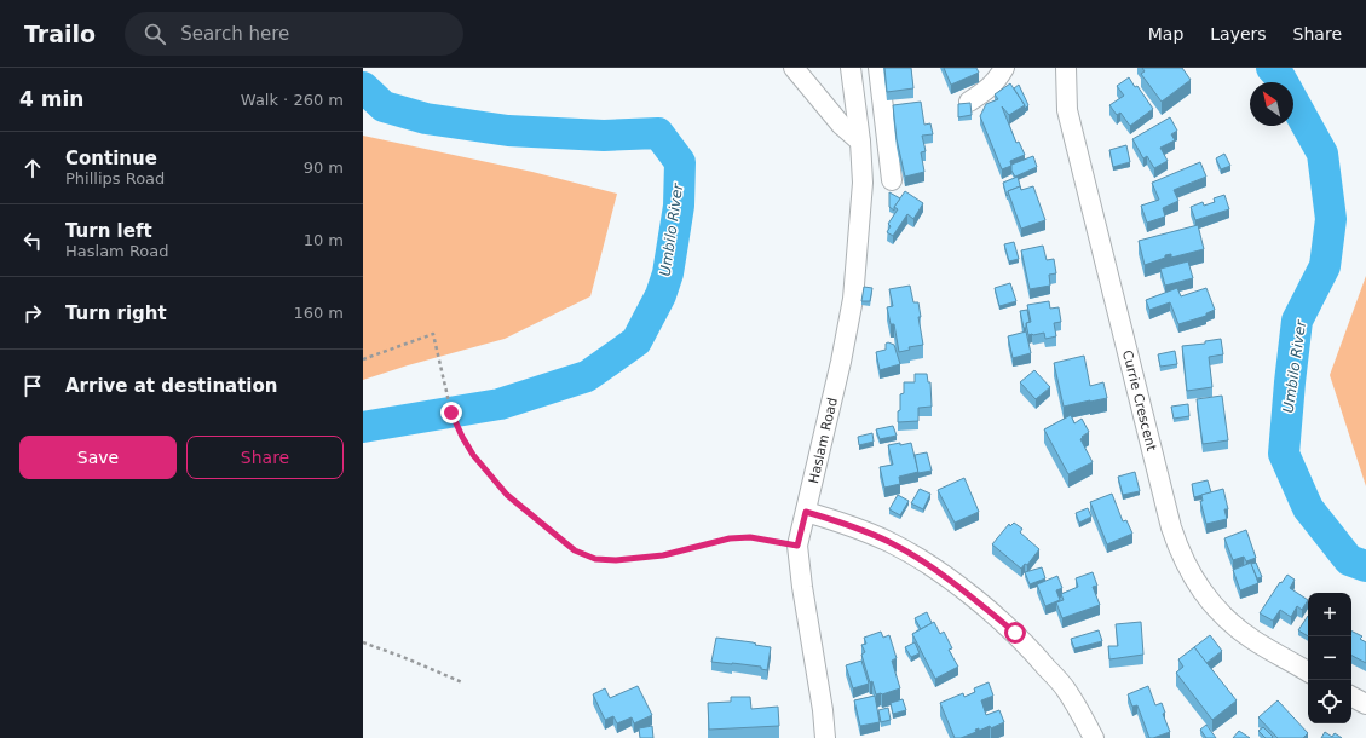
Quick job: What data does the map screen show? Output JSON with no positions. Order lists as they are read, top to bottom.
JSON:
{
  "streets": {
    "street": ["Currie Crescent", "Haslam Road"]
  },
  "water": ["Umbilo River"],
  "north": "top left",
  "page": {
    "header": "Trailo",
    "search": "Search here",
    "nav": ["Map", "Layers", "Share"],
    "heading": ["4 min", "Walk · 260 m"],
    "list": [
      ["Continue", "Phillips Road", "90 m"],
      ["Turn left", "Haslam Road", "10 m"],
      ["Turn right", "160 m"],
      "Arrive at destination"
    ],
    "buttons": ["Save", "Share"],
    "map_buttons": ["+", "−"]
  }
}
